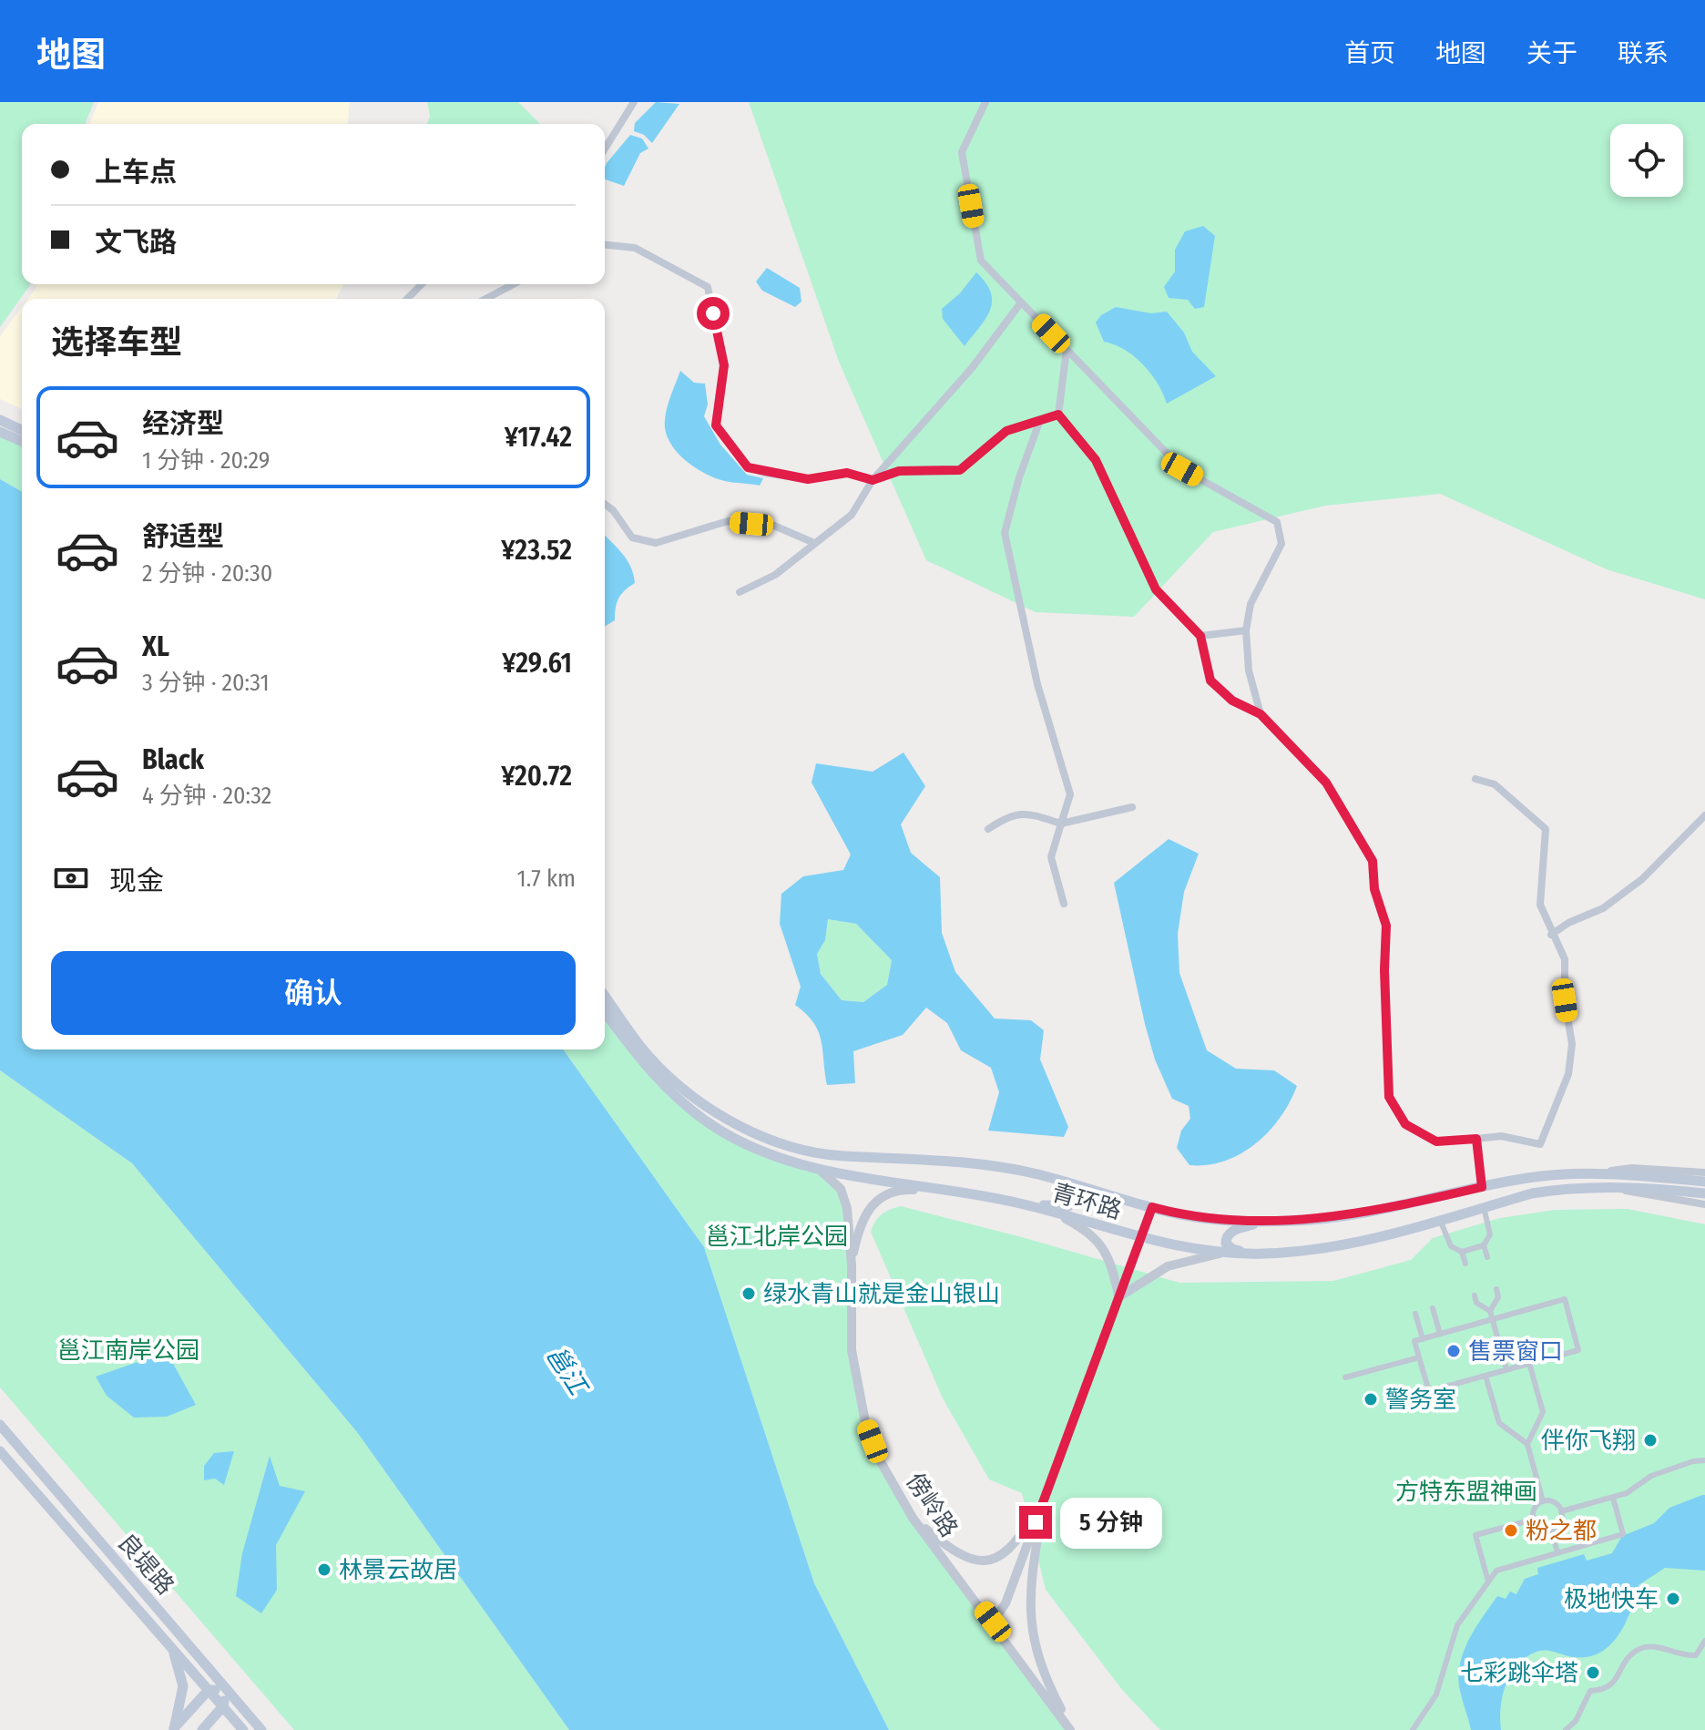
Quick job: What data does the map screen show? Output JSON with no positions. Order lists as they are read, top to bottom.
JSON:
{
  "streets": {
    "main road": ["青环路", "良堤路"],
    "street": ["傍岭路"]
  },
  "water": ["邕江"],
  "parks": ["邕江北岸公园", "邕江南岸公园", "方特东盟神画"],
  "places": [
    "绿水青山就是金山银山",
    "售票窗口",
    "警务室",
    "伴你飞翔",
    "粉之都",
    "林景云故居",
    "极地快车",
    "七彩跳伞塔"
  ],
  "page": {
    "header": "地图",
    "nav": [
      "首页",
      "地图",
      "关于",
      "联系"
    ],
    "banner": ["上车点", "文飞路"],
    "heading": "选择车型",
    "list": [
      {
        "name": "经济型",
        "note": "1 分钟 · 20:29",
        "value": "¥17.42"
      },
      {
        "name": "舒适型",
        "note": "2 分钟 · 20:30",
        "value": "¥23.52"
      },
      {
        "name": "XL",
        "note": "3 分钟 · 20:31",
        "value": "¥29.61"
      },
      {
        "name": "Black",
        "note": "4 分钟 · 20:32",
        "value": "¥20.72"
      }
    ],
    "pay": ["现金", "1.7 km"],
    "buttons": "确认",
    "bubble": "5 分钟"
  }
}
